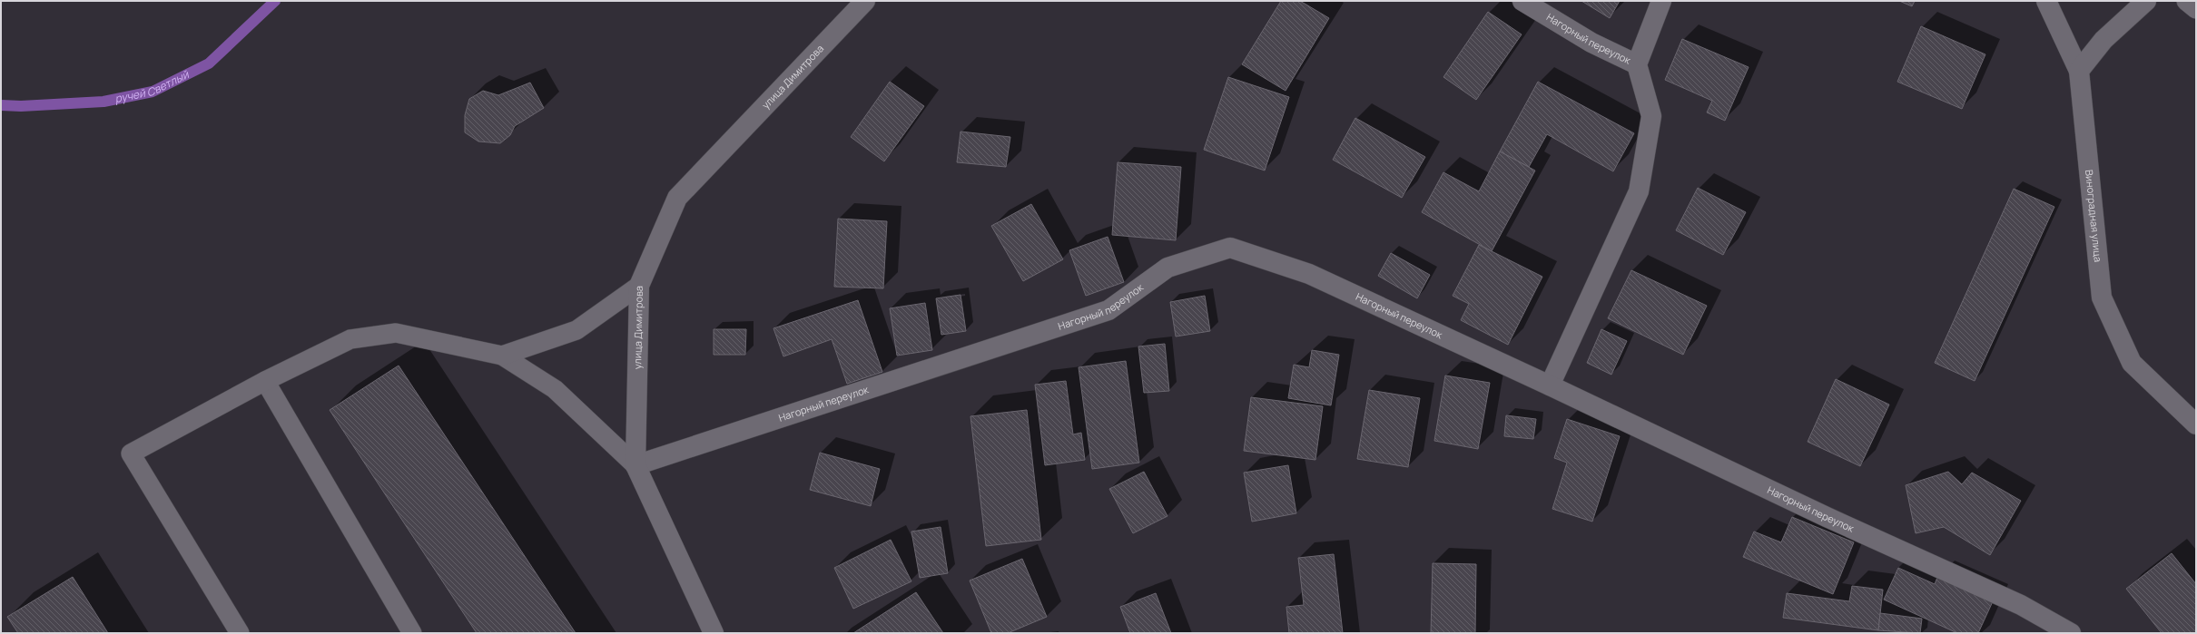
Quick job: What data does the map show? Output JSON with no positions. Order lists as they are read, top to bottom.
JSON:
{
  "streets": {
    "street": ["Нагорный переулок", "улица Димитрова", "Виноградная улица"]
  },
  "crossings": [
    ["Нагорный переулок", "улица Димитрова"]
  ],
  "water": ["ручей Светлый"]
}
